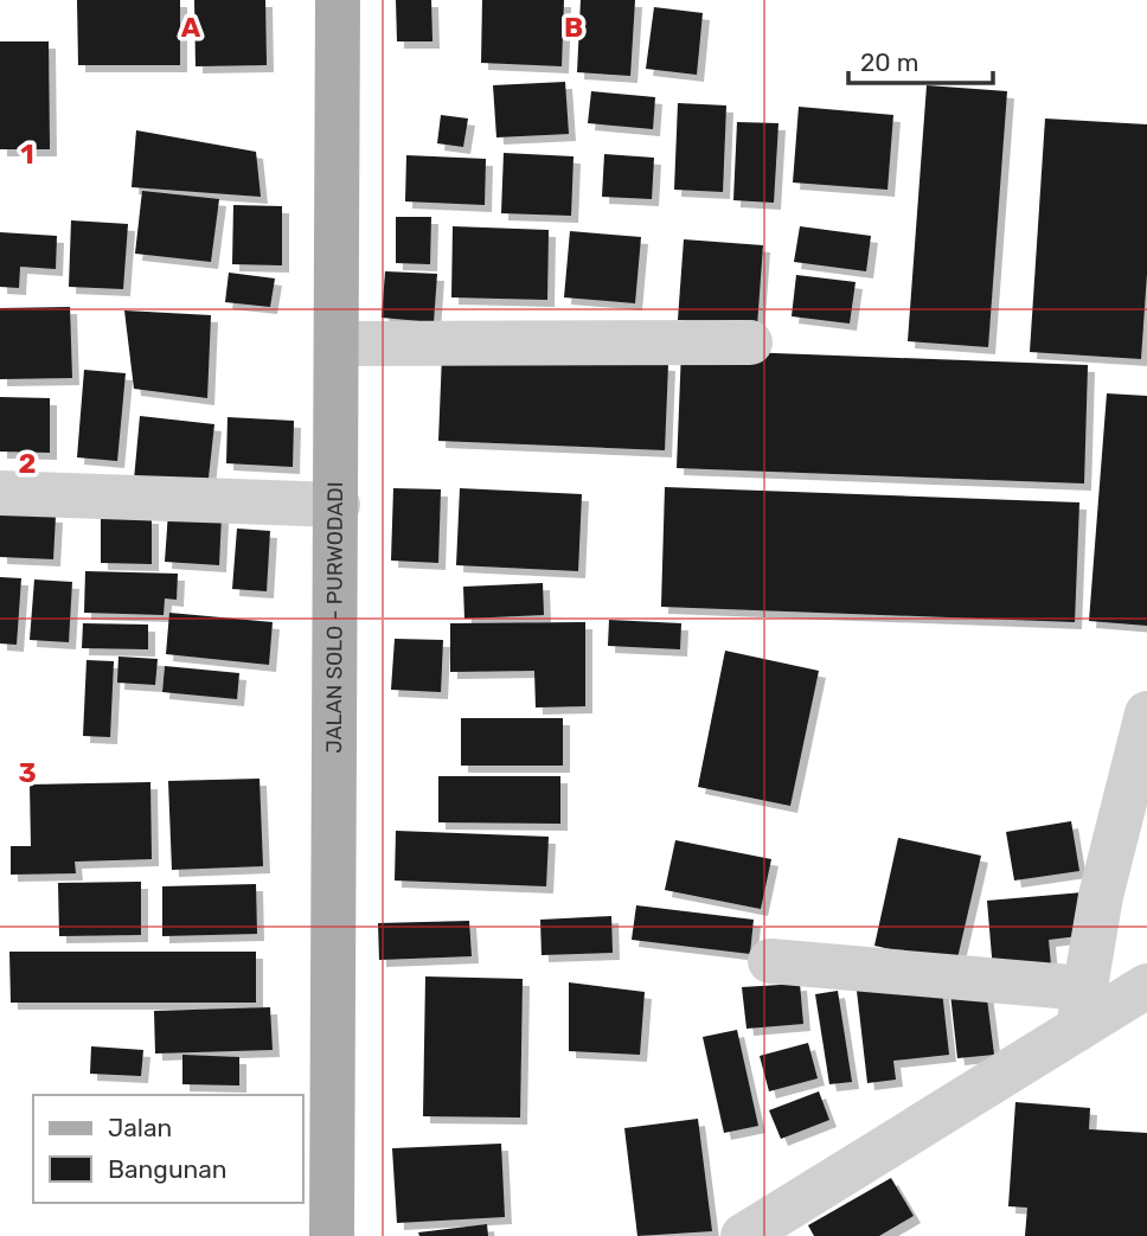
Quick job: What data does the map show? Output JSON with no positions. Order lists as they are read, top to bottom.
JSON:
{
  "streets": {
    "main road": ["JALAN SOLO - PURWODADI"]
  },
  "legend": ["Jalan", "Bangunan"],
  "scale_bar": "20 m",
  "grid": {
    "columns": ["A", "B"],
    "rows": ["1", "2", "3"]
  }
}
